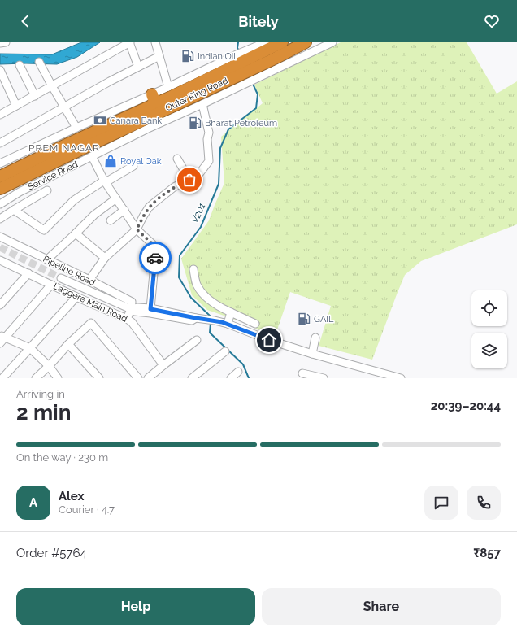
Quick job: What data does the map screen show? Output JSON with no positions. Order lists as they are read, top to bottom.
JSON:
{
  "streets": {
    "highway": ["Outer Ring Road"],
    "street": ["Service Road", "Pipeline Road", "Laggere Main Road"]
  },
  "crossings": [
    ["Outer Ring Road", "Service Road"]
  ],
  "districts": ["PREM NAGAR"],
  "water": ["V201"],
  "places": {
    "fuel station": ["Indian Oil", "Bharat Petroleum", "GAIL"],
    "bank": ["Canara Bank"],
    "shop": ["Royal Oak"]
  },
  "page": {
    "header": "Bitely",
    "heading": ["2 min", "Arriving in", "20:39–20:44"],
    "panel": [
      "Alex",
      "Courier · 4.7",
      "Order #5764",
      "₹857"
    ],
    "bar": "On the way · 230 m",
    "round": "A",
    "buttons": ["Help", "Share"]
  }
}
